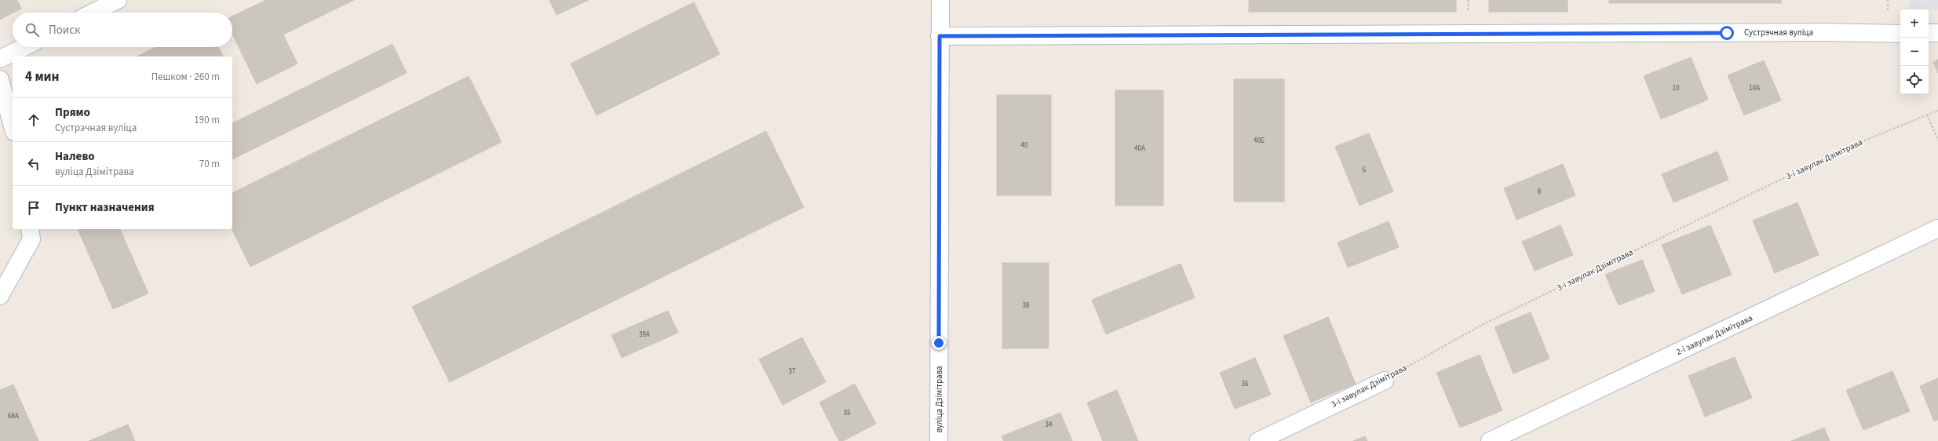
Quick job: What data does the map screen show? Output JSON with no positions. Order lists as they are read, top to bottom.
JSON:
{
  "streets": {
    "street": [
      "Сустрэчная вуліца",
      "3-і завулак Дзімітрава",
      "2-і завулак Дзімітрава",
      "вуліца Дзімітрава"
    ]
  },
  "crossings": [
    ["Сустрэчная вуліца", "вуліца Дзімітрава"]
  ],
  "house_numbers": [
    "10",
    "10А",
    "40Б",
    "40",
    "40А",
    "6",
    "8",
    "38",
    "39А",
    "37",
    "36",
    "35",
    "68А",
    "34"
  ],
  "page": {
    "map_buttons": ["+", "−"],
    "search": "Поиск",
    "heading": ["4 мин", "Пешком · 260 m"],
    "list": [
      ["Прямо", "Сустрэчная вуліца", "190 m"],
      ["Налево", "вуліца Дзімітрава", "70 m"],
      "Пункт назначения"
    ]
  }
}
